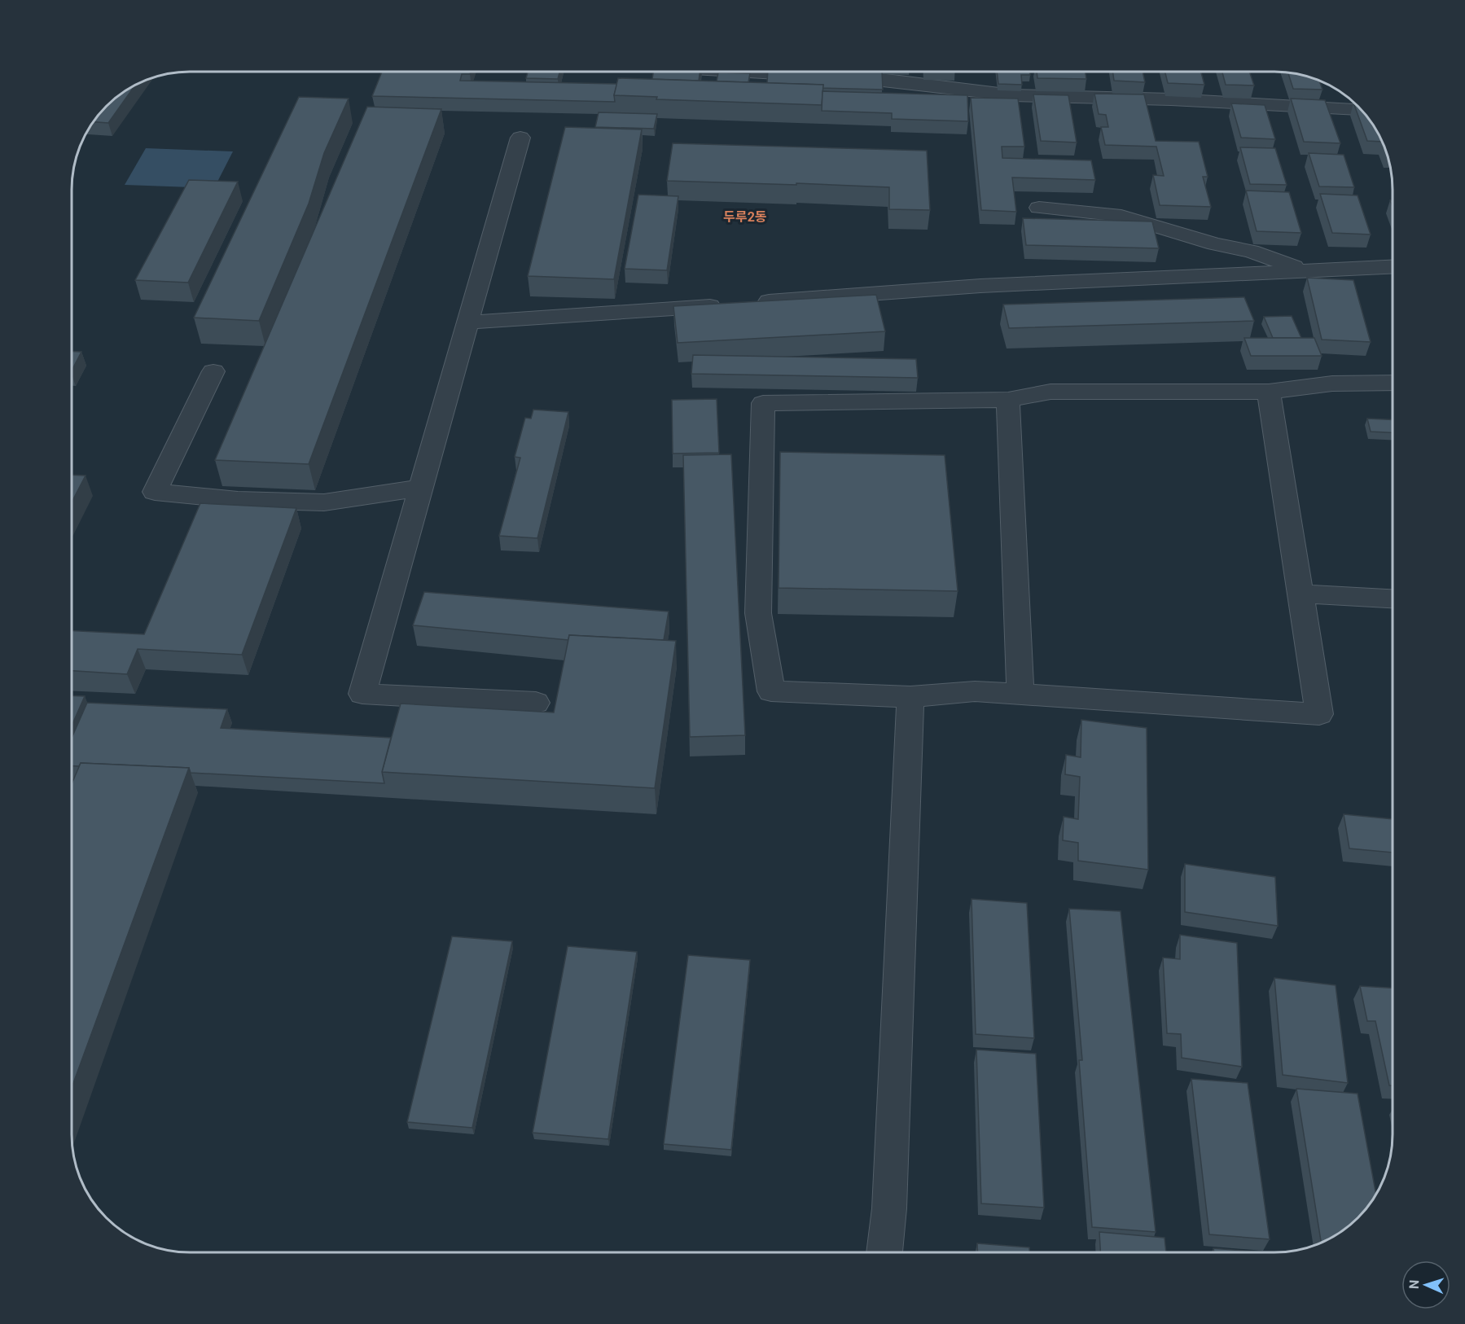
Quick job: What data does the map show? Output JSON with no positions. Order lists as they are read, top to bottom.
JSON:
{
  "districts": ["두루2동"],
  "north": "left"
}
